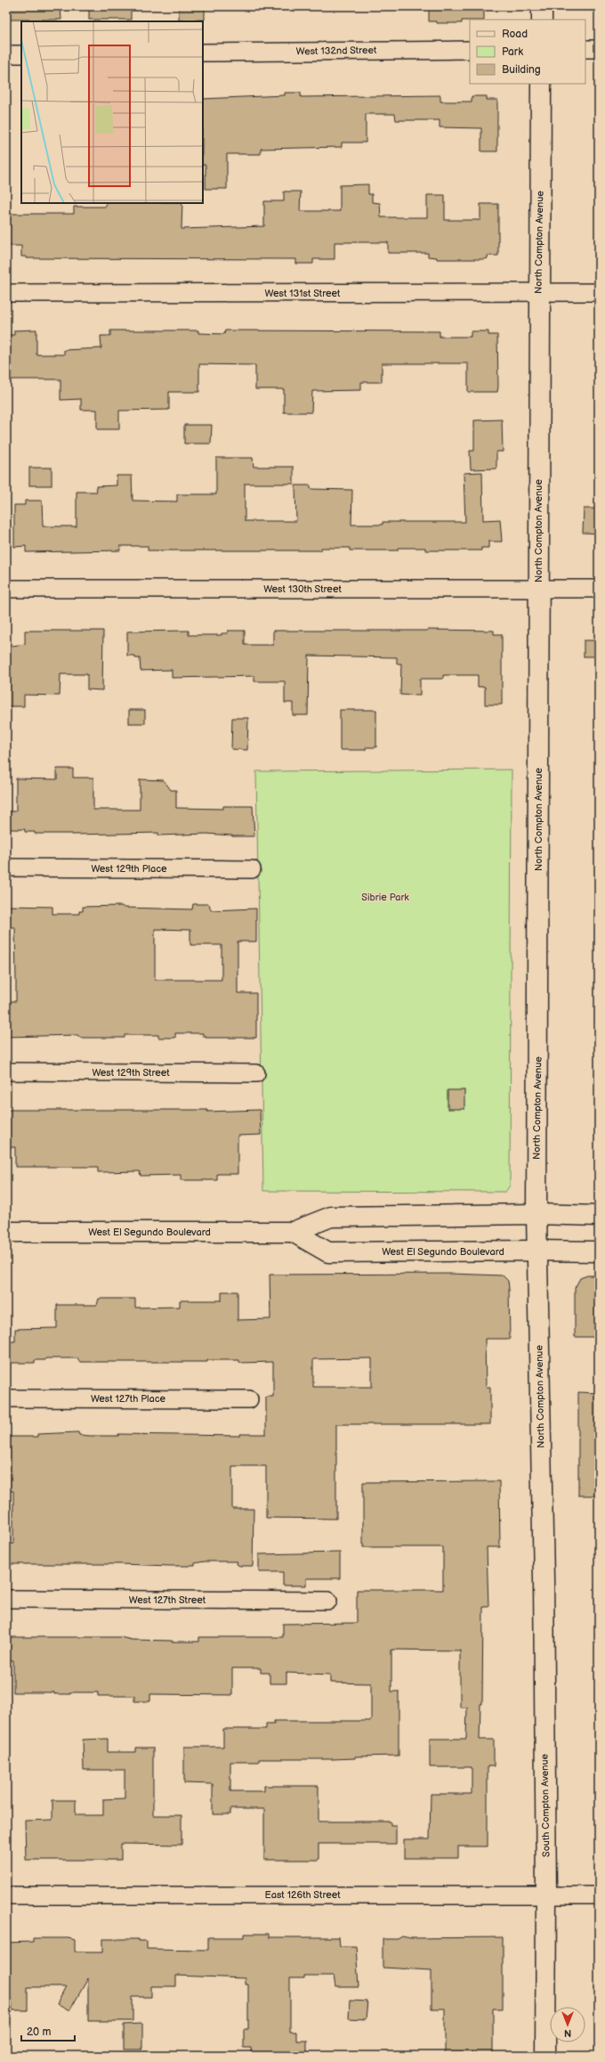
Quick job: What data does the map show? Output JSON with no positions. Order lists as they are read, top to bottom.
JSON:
{
  "streets": {
    "main road": ["North Compton Avenue", "West El Segundo Boulevard", "South Compton Avenue"],
    "street": [
      "West 132nd Street",
      "West 131st Street",
      "West 130th Street",
      "West 129th Place",
      "West 129th Street",
      "West 127th Place",
      "West 127th Street",
      "East 126th Street"
    ]
  },
  "crossings": [
    ["North Compton Avenue", "West 131st Street"],
    ["North Compton Avenue", "West 130th Street"],
    ["North Compton Avenue", "West El Segundo Boulevard"],
    ["North Compton Avenue", "South Compton Avenue"],
    ["South Compton Avenue", "East 126th Street"]
  ],
  "parks": ["Sibrie Park"],
  "legend": ["Road", "Park", "Building"],
  "scale_bar": "20 m",
  "north": "bottom"
}
